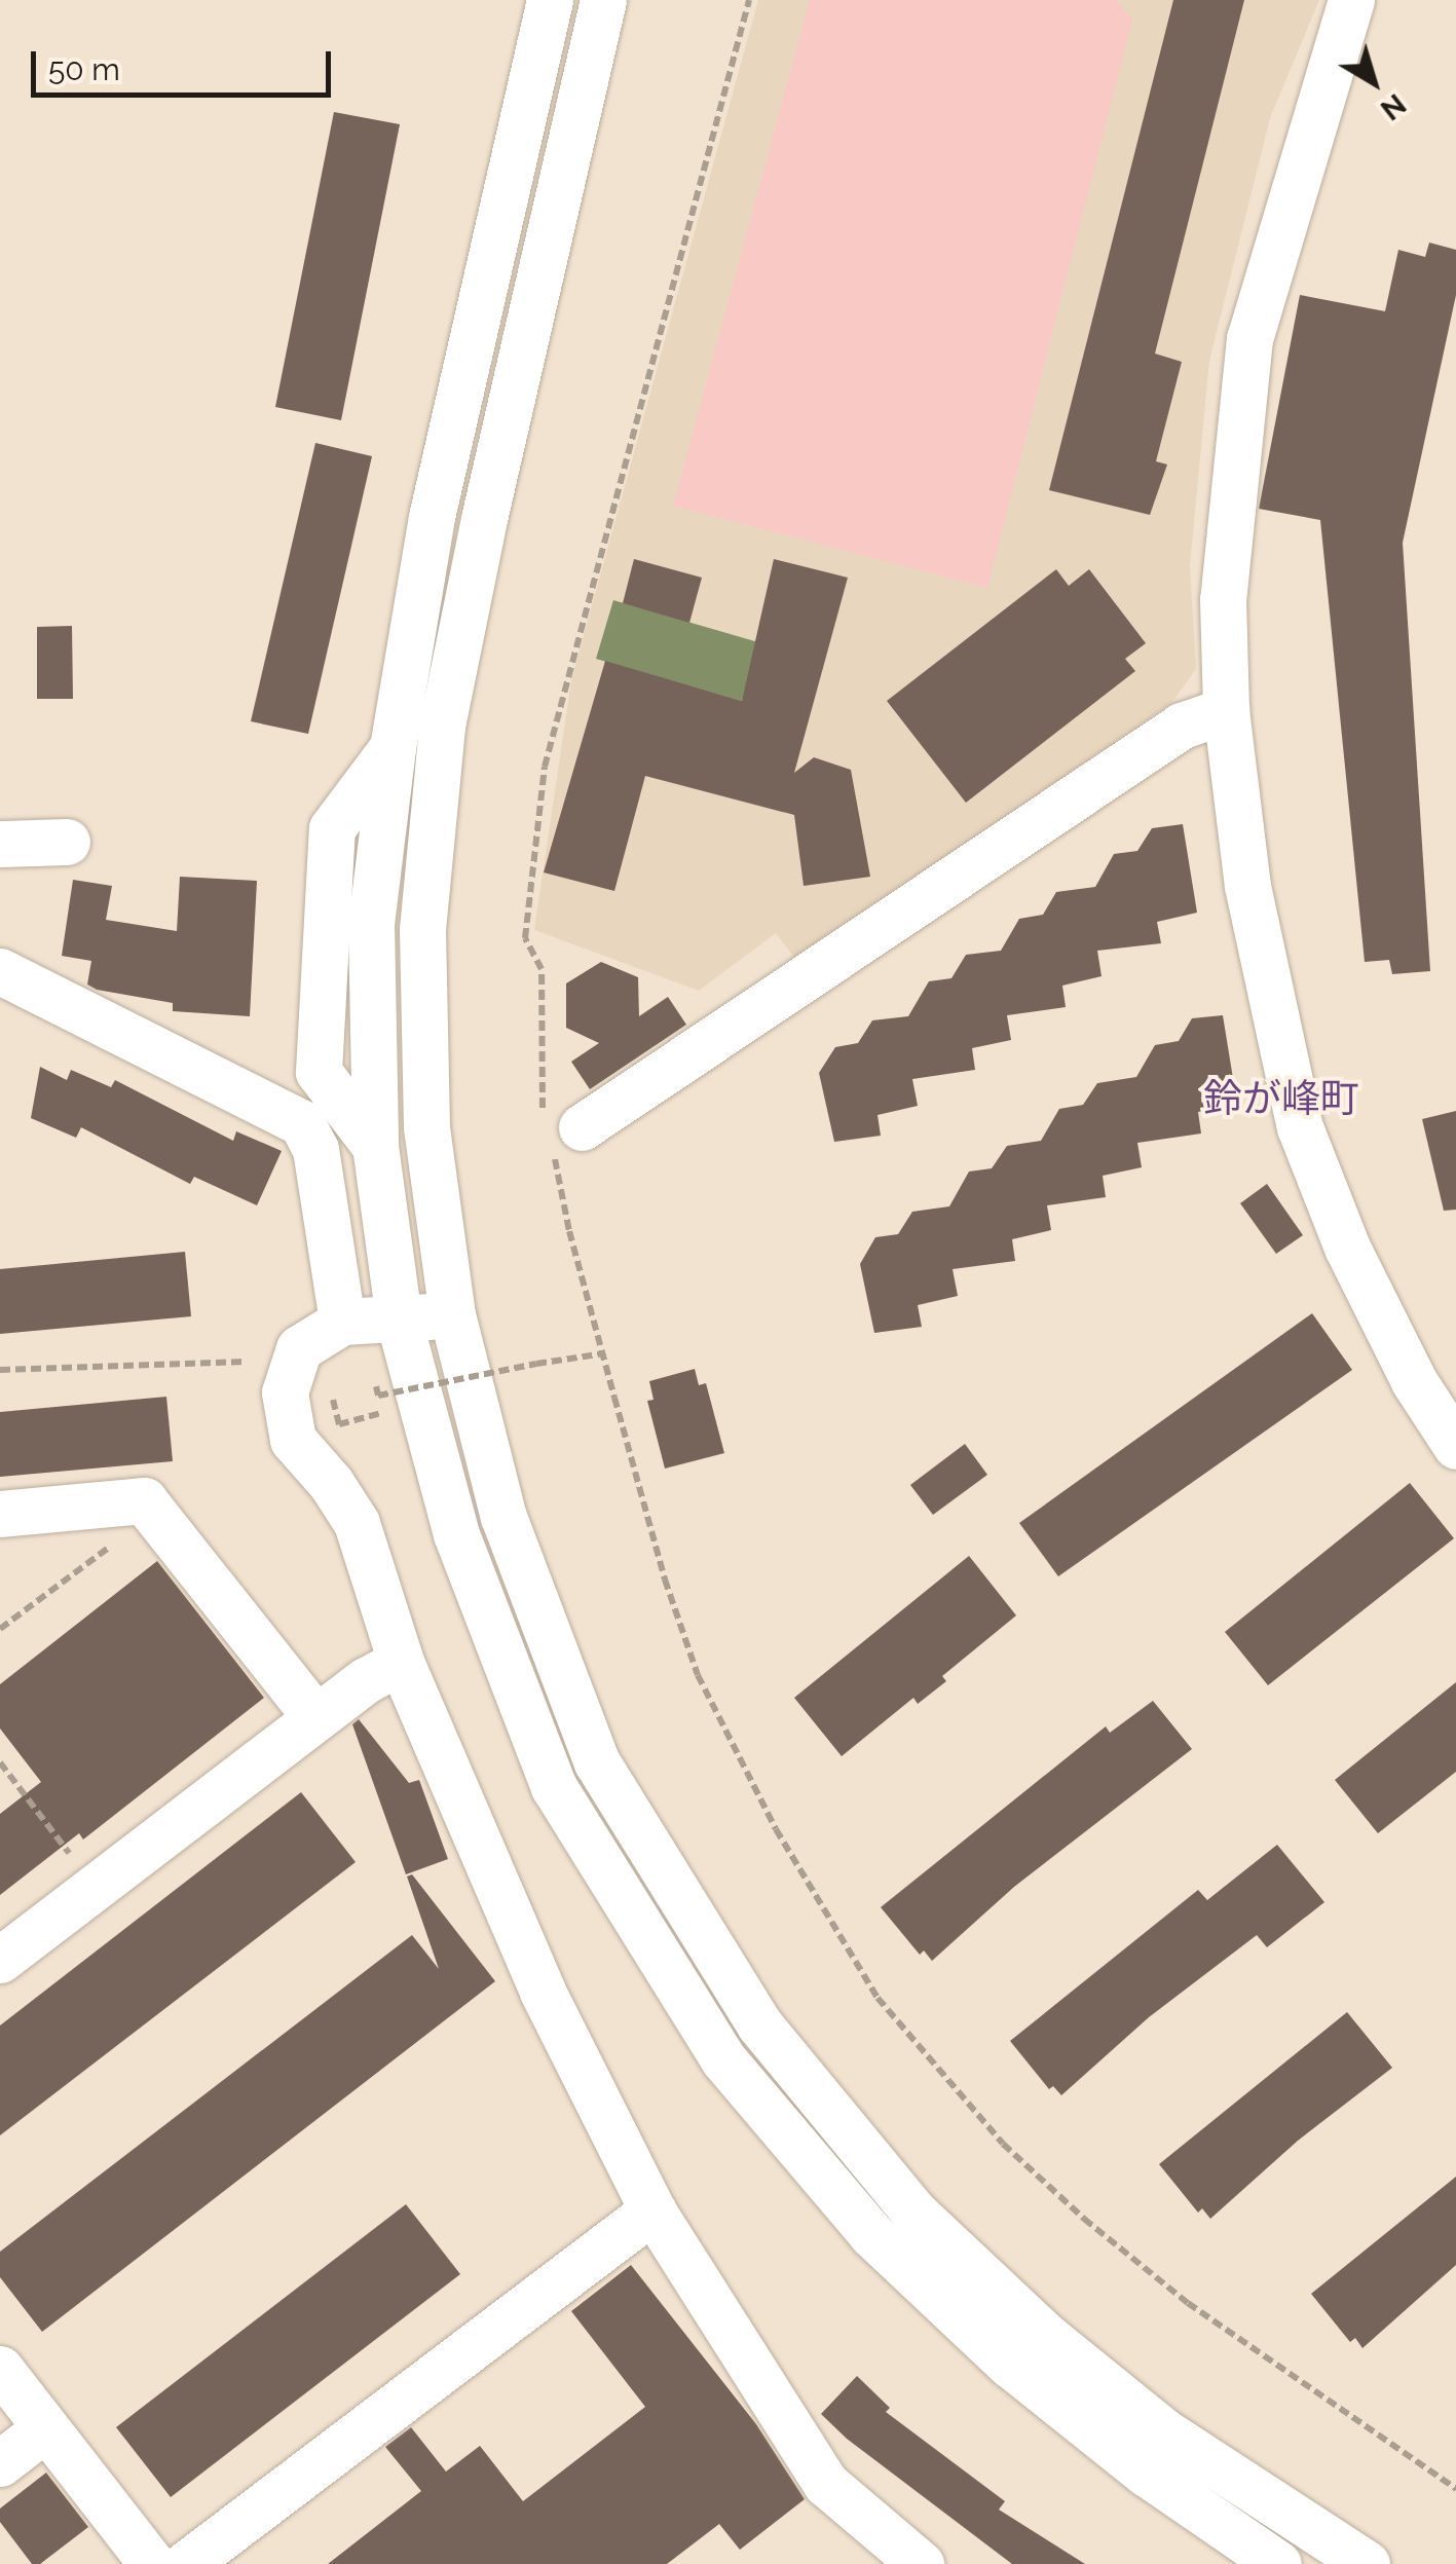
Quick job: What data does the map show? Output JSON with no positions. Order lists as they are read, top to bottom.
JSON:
{
  "districts": ["鈴が峰町"],
  "scale_bar": "50 m",
  "north": "bottom right"
}
